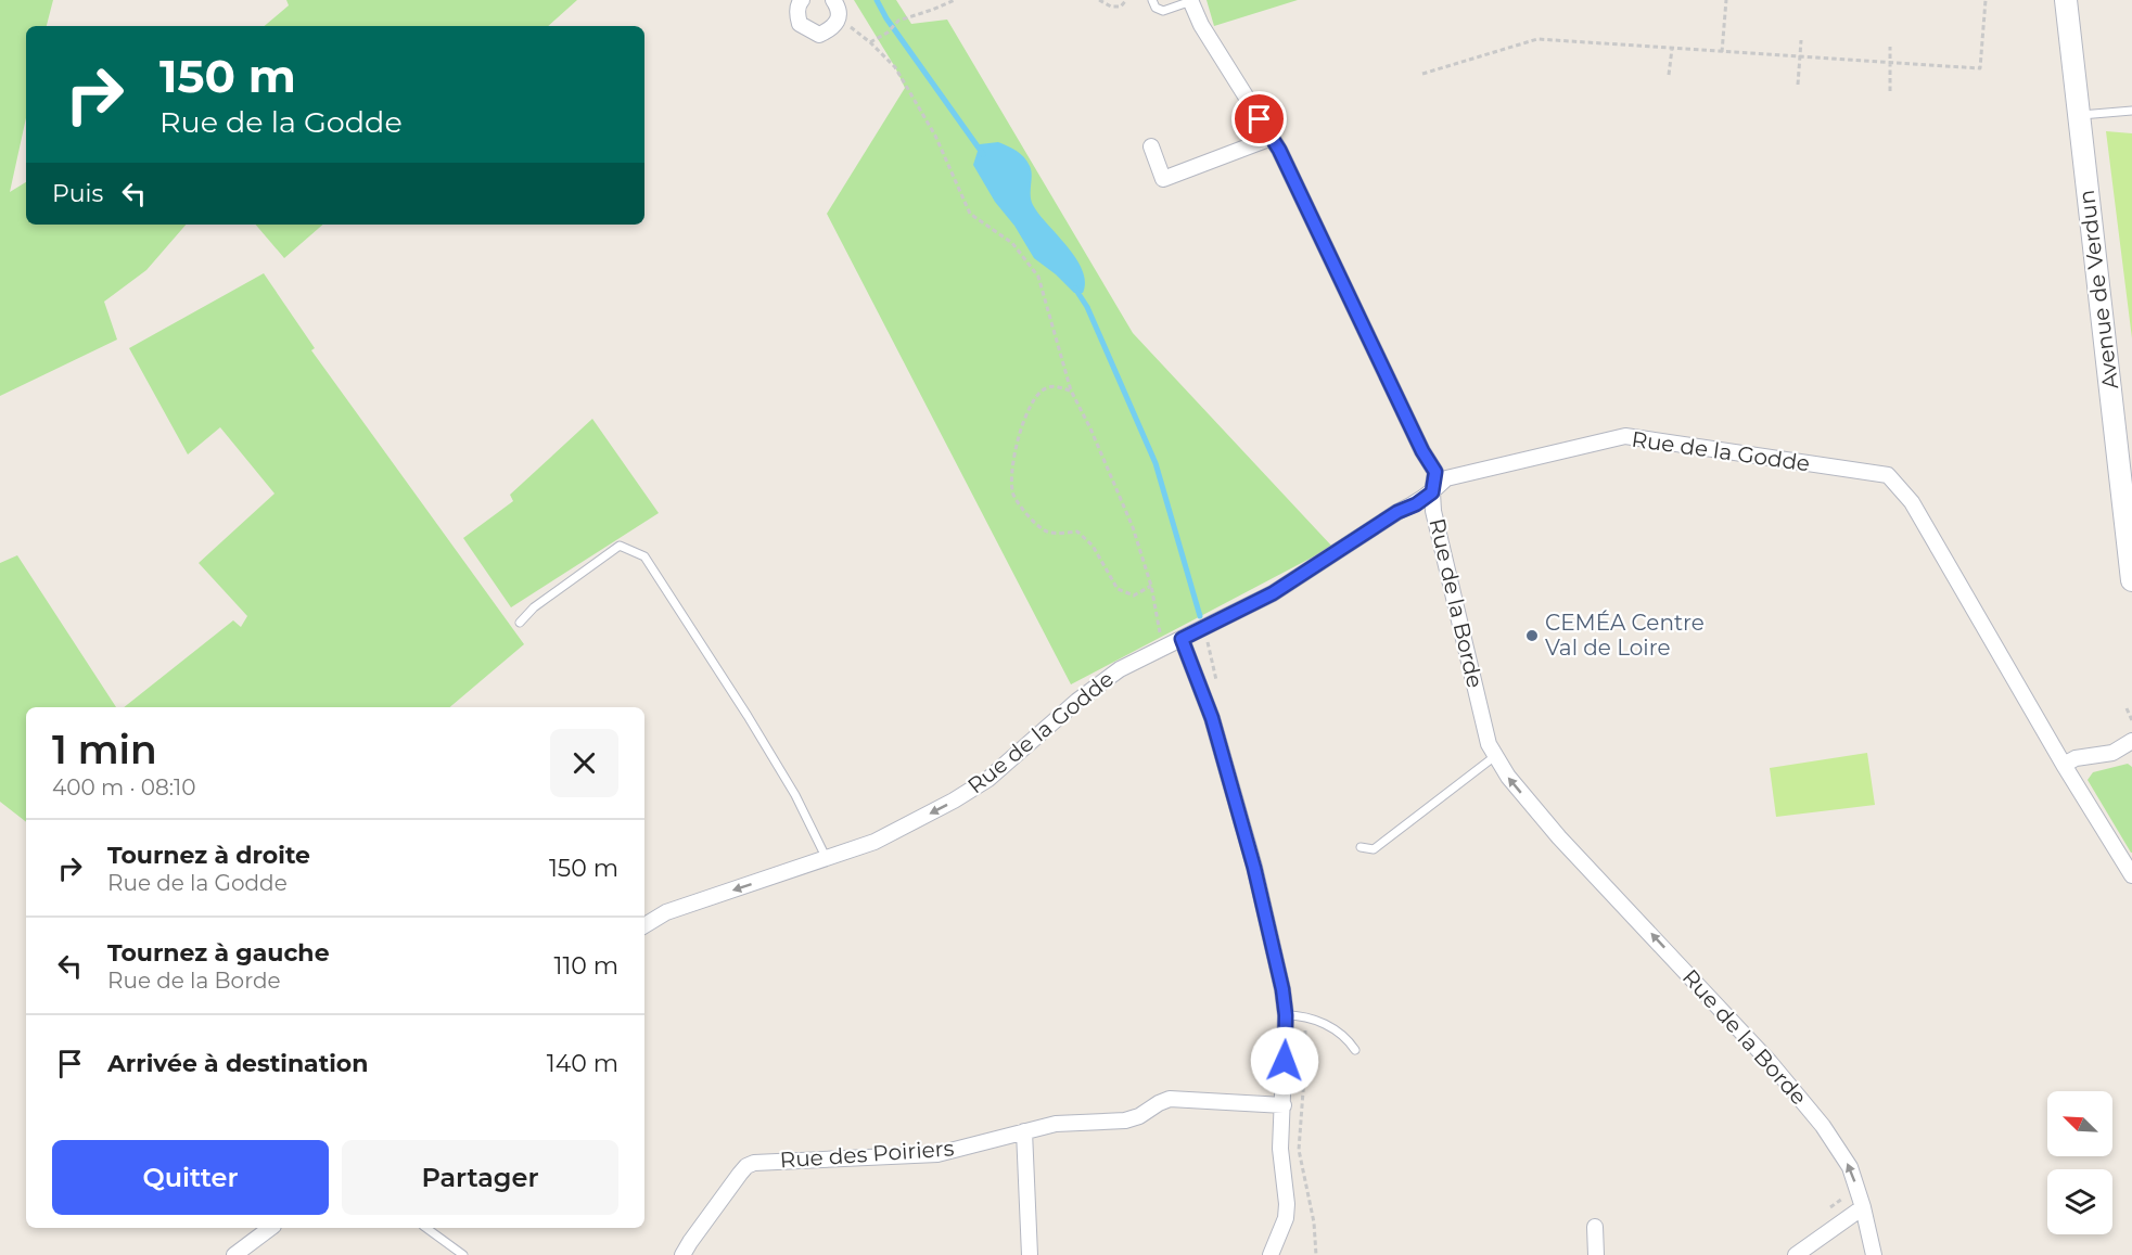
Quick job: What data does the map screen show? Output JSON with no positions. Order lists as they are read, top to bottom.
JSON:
{
  "streets": {
    "main road": ["Avenue de Verdun"],
    "street": ["Rue de la Godde", "Rue de la Borde", "Rue des Poiriers"]
  },
  "crossings": [
    ["Rue de la Godde", "Rue de la Borde"]
  ],
  "one_way": ["Rue de la Borde"],
  "places": ["CEMÉA Centre Val de Loire"],
  "north": "top left",
  "page": {
    "turn": ["150 m", "Rue de la Godde"],
    "then": "Puis",
    "heading": ["1 min", "400 m · 08:10"],
    "list": [
      {
        "name": "Tournez à droite",
        "note": "Rue de la Godde",
        "value": "150 m"
      },
      {
        "name": "Tournez à gauche",
        "note": "Rue de la Borde",
        "value": "110 m"
      },
      {
        "name": "Arrivée à destination",
        "value": "140 m"
      }
    ],
    "buttons": ["Quitter", "Partager"]
  }
}
